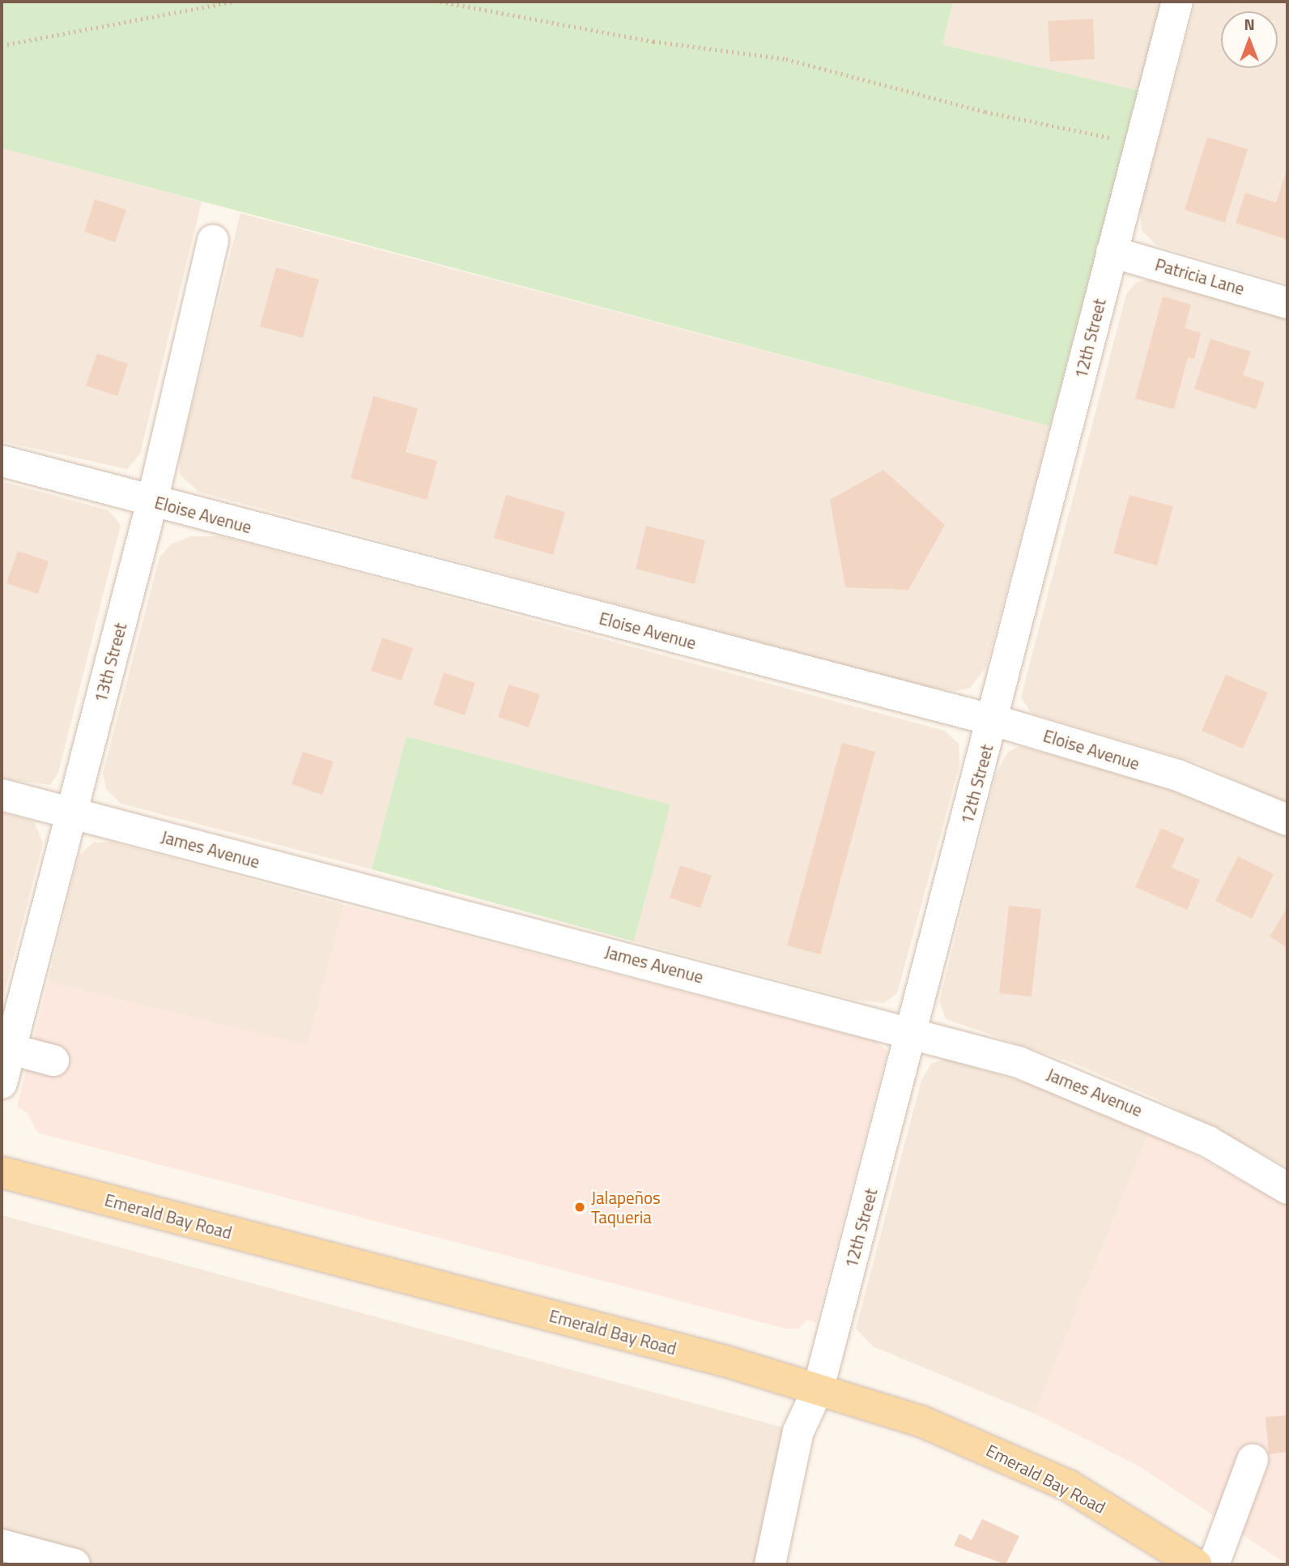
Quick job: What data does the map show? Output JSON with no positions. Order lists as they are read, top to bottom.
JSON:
{
  "streets": {
    "main road": ["Emerald Bay Road"],
    "street": [
      "Patricia Lane",
      "12th Street",
      "Eloise Avenue",
      "13th Street",
      "James Avenue"
    ]
  },
  "crossings": [
    ["Patricia Lane", "12th Street"],
    ["12th Street", "Eloise Avenue"],
    ["12th Street", "James Avenue"],
    ["12th Street", "Emerald Bay Road"],
    ["Eloise Avenue", "13th Street"],
    ["13th Street", "James Avenue"]
  ],
  "places": ["Jalapeños Taqueria"],
  "north": "top"
}
